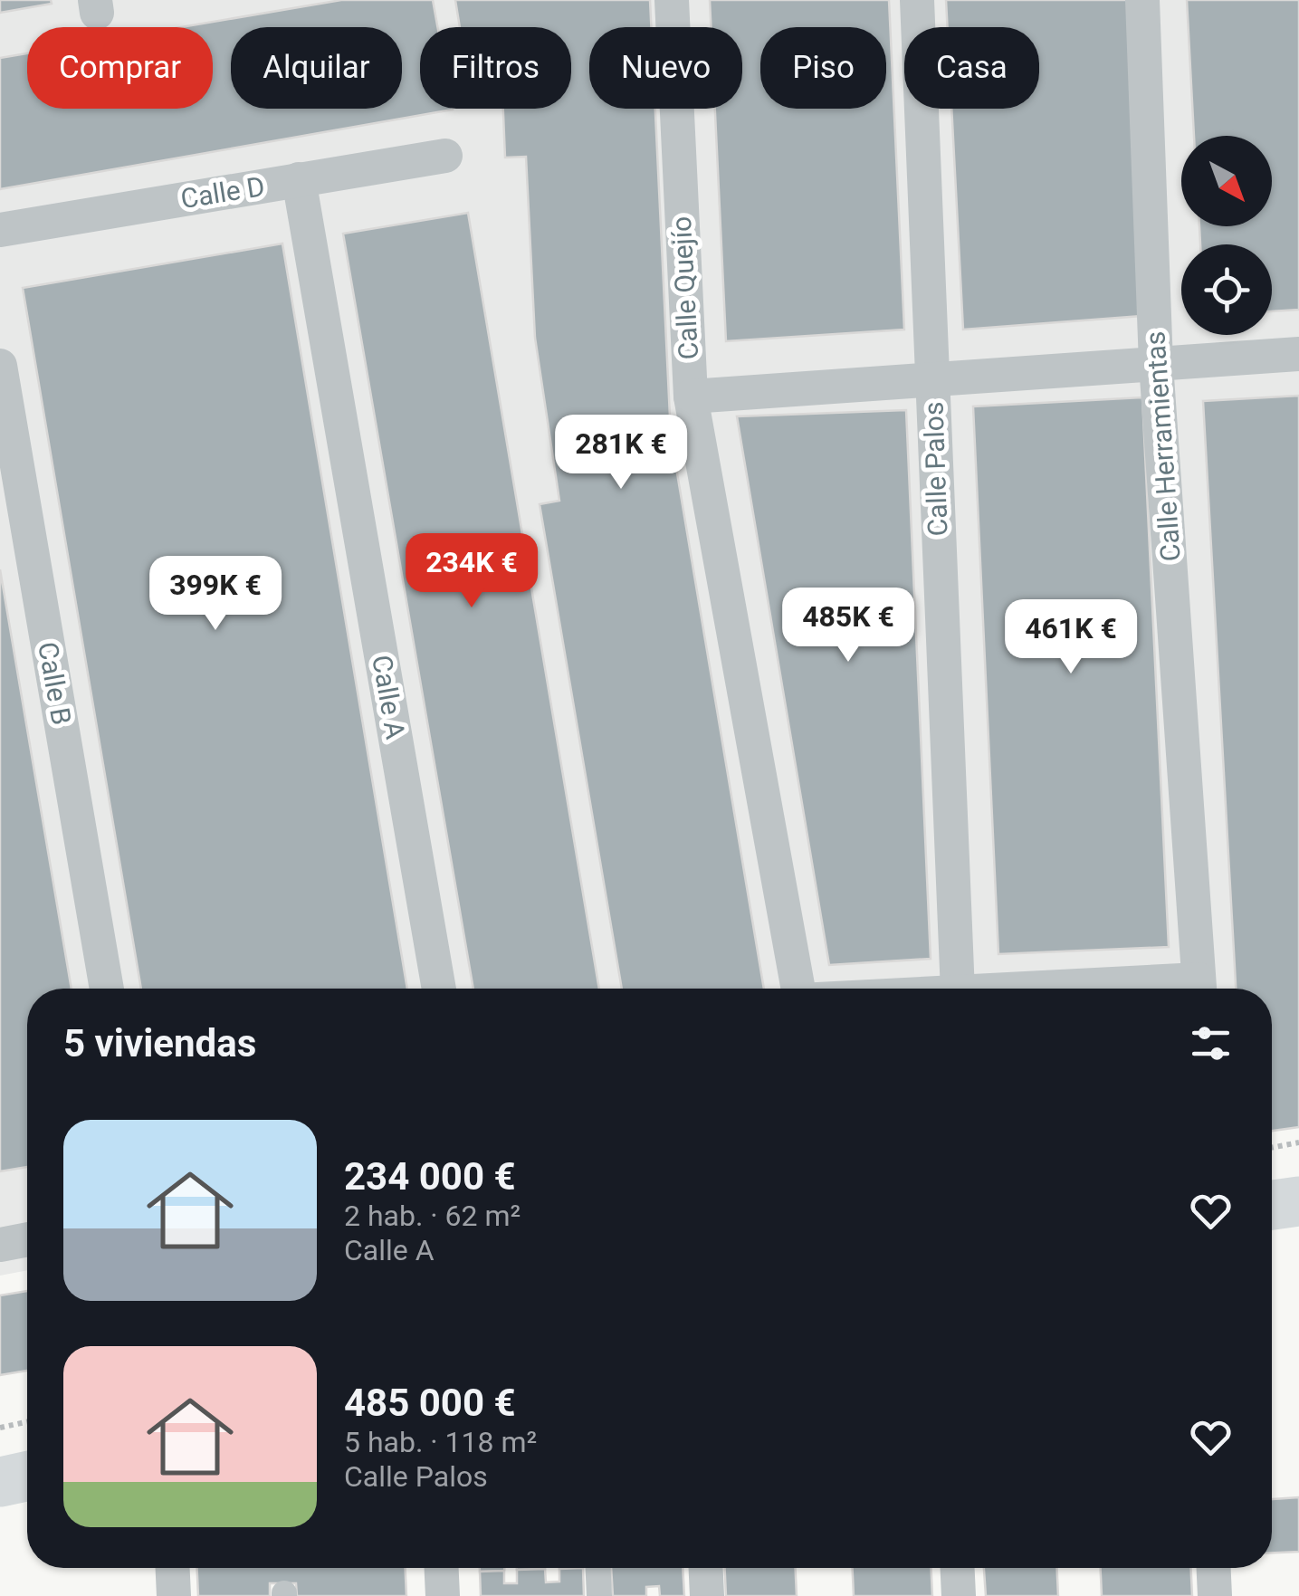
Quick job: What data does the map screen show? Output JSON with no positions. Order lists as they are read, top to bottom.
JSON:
{
  "streets": {
    "street": [
      "Calle D",
      "Calle Quejío",
      "Calle Herramientas",
      "Calle Palos",
      "Calle B",
      "Calle A"
    ]
  },
  "crossings": [
    ["Calle D", "Calle A"]
  ],
  "north": "bottom right",
  "page": {
    "chip": [
      "Comprar",
      "Alquilar",
      "Filtros",
      "Nuevo",
      "Piso",
      "Casa"
    ],
    "price": [
      "281K €",
      "234K €",
      "399K €",
      "485K €",
      "461K €"
    ],
    "heading": "5 viviendas",
    "list": [
      {
        "name": "234 000 €",
        "note": "2 hab. · 62 m² · Calle A"
      },
      {
        "name": "485 000 €",
        "note": "5 hab. · 118 m² · Calle Palos"
      }
    ]
  }
}
